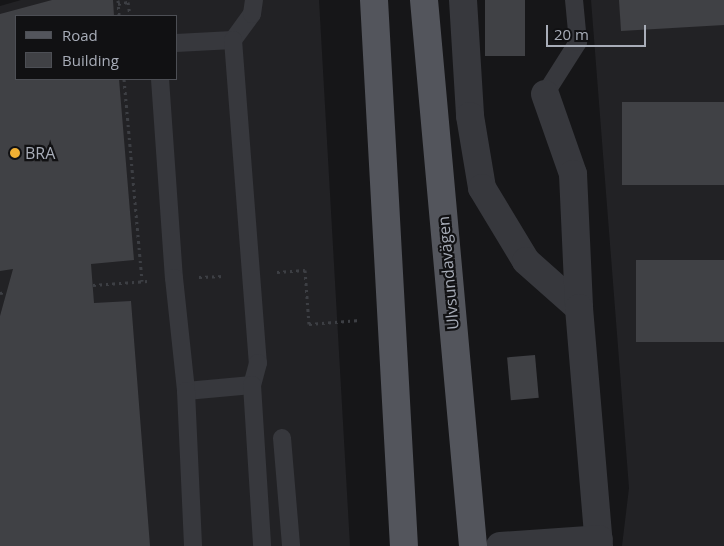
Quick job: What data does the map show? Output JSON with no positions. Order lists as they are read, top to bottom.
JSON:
{
  "streets": {
    "main road": ["Ulvsundavägen"]
  },
  "places": ["BRA"],
  "legend": ["Road", "Building"],
  "scale_bar": "20 m"
}
